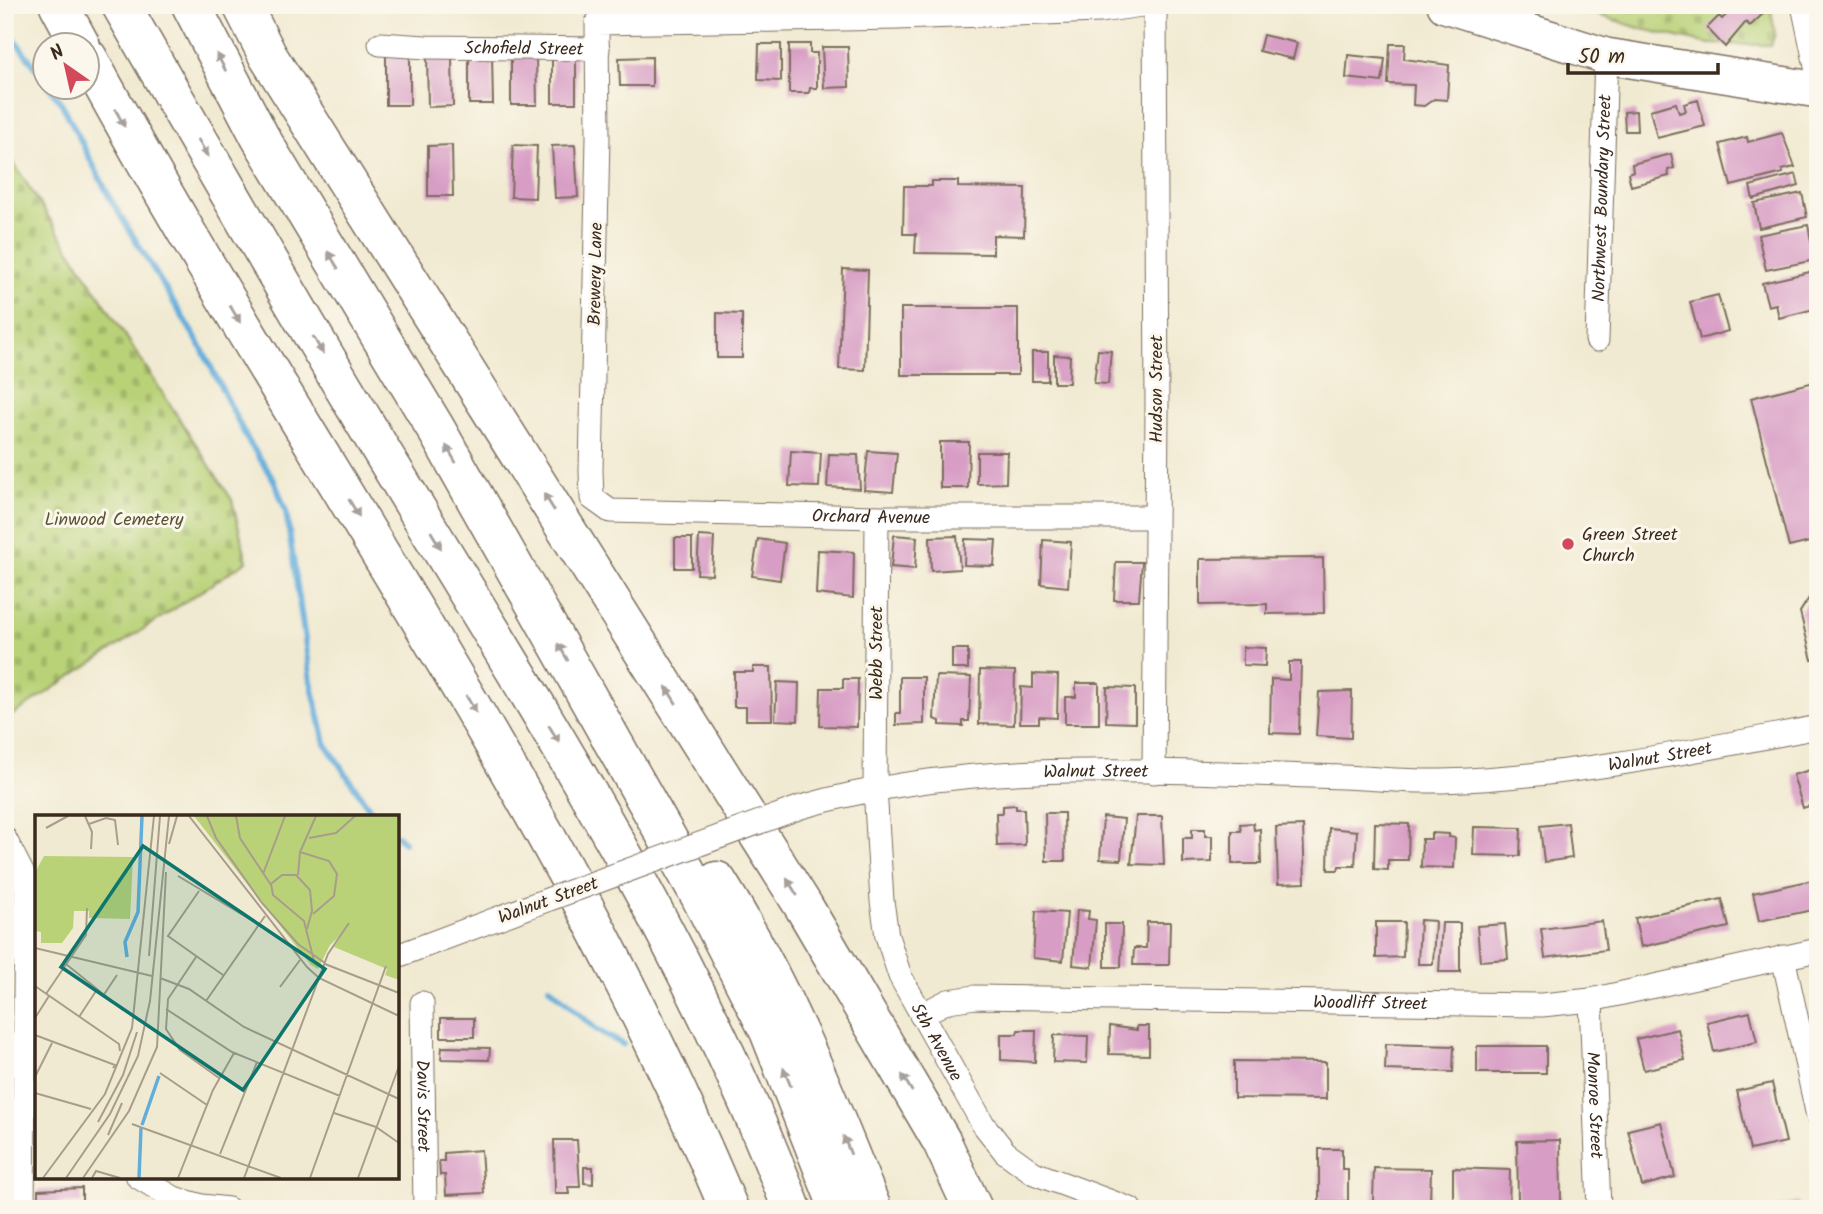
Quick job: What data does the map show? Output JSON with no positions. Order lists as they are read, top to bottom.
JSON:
{
  "streets": {
    "street": [
      "Schofield Street",
      "Northwest Boundary Street",
      "Brewery Lane",
      "Hudson Street",
      "Orchard Avenue",
      "Webb Street",
      "Walnut Street",
      "Woodliff Street",
      "5th Avenue",
      "Monroe Street",
      "Davis Street"
    ]
  },
  "crossings": [
    ["Schofield Street", "Brewery Lane"],
    ["Brewery Lane", "Orchard Avenue"],
    ["Hudson Street", "Orchard Avenue"],
    ["Hudson Street", "Walnut Street"],
    ["Orchard Avenue", "Webb Street"],
    ["Webb Street", "Walnut Street"],
    ["Webb Street", "5th Avenue"],
    ["Walnut Street", "5th Avenue"],
    ["Woodliff Street", "5th Avenue"],
    ["Woodliff Street", "Monroe Street"]
  ],
  "parks": ["Linwood Cemetery"],
  "places": ["Green Street Church"],
  "scale_bar": "50 m",
  "north": "top left"
}
